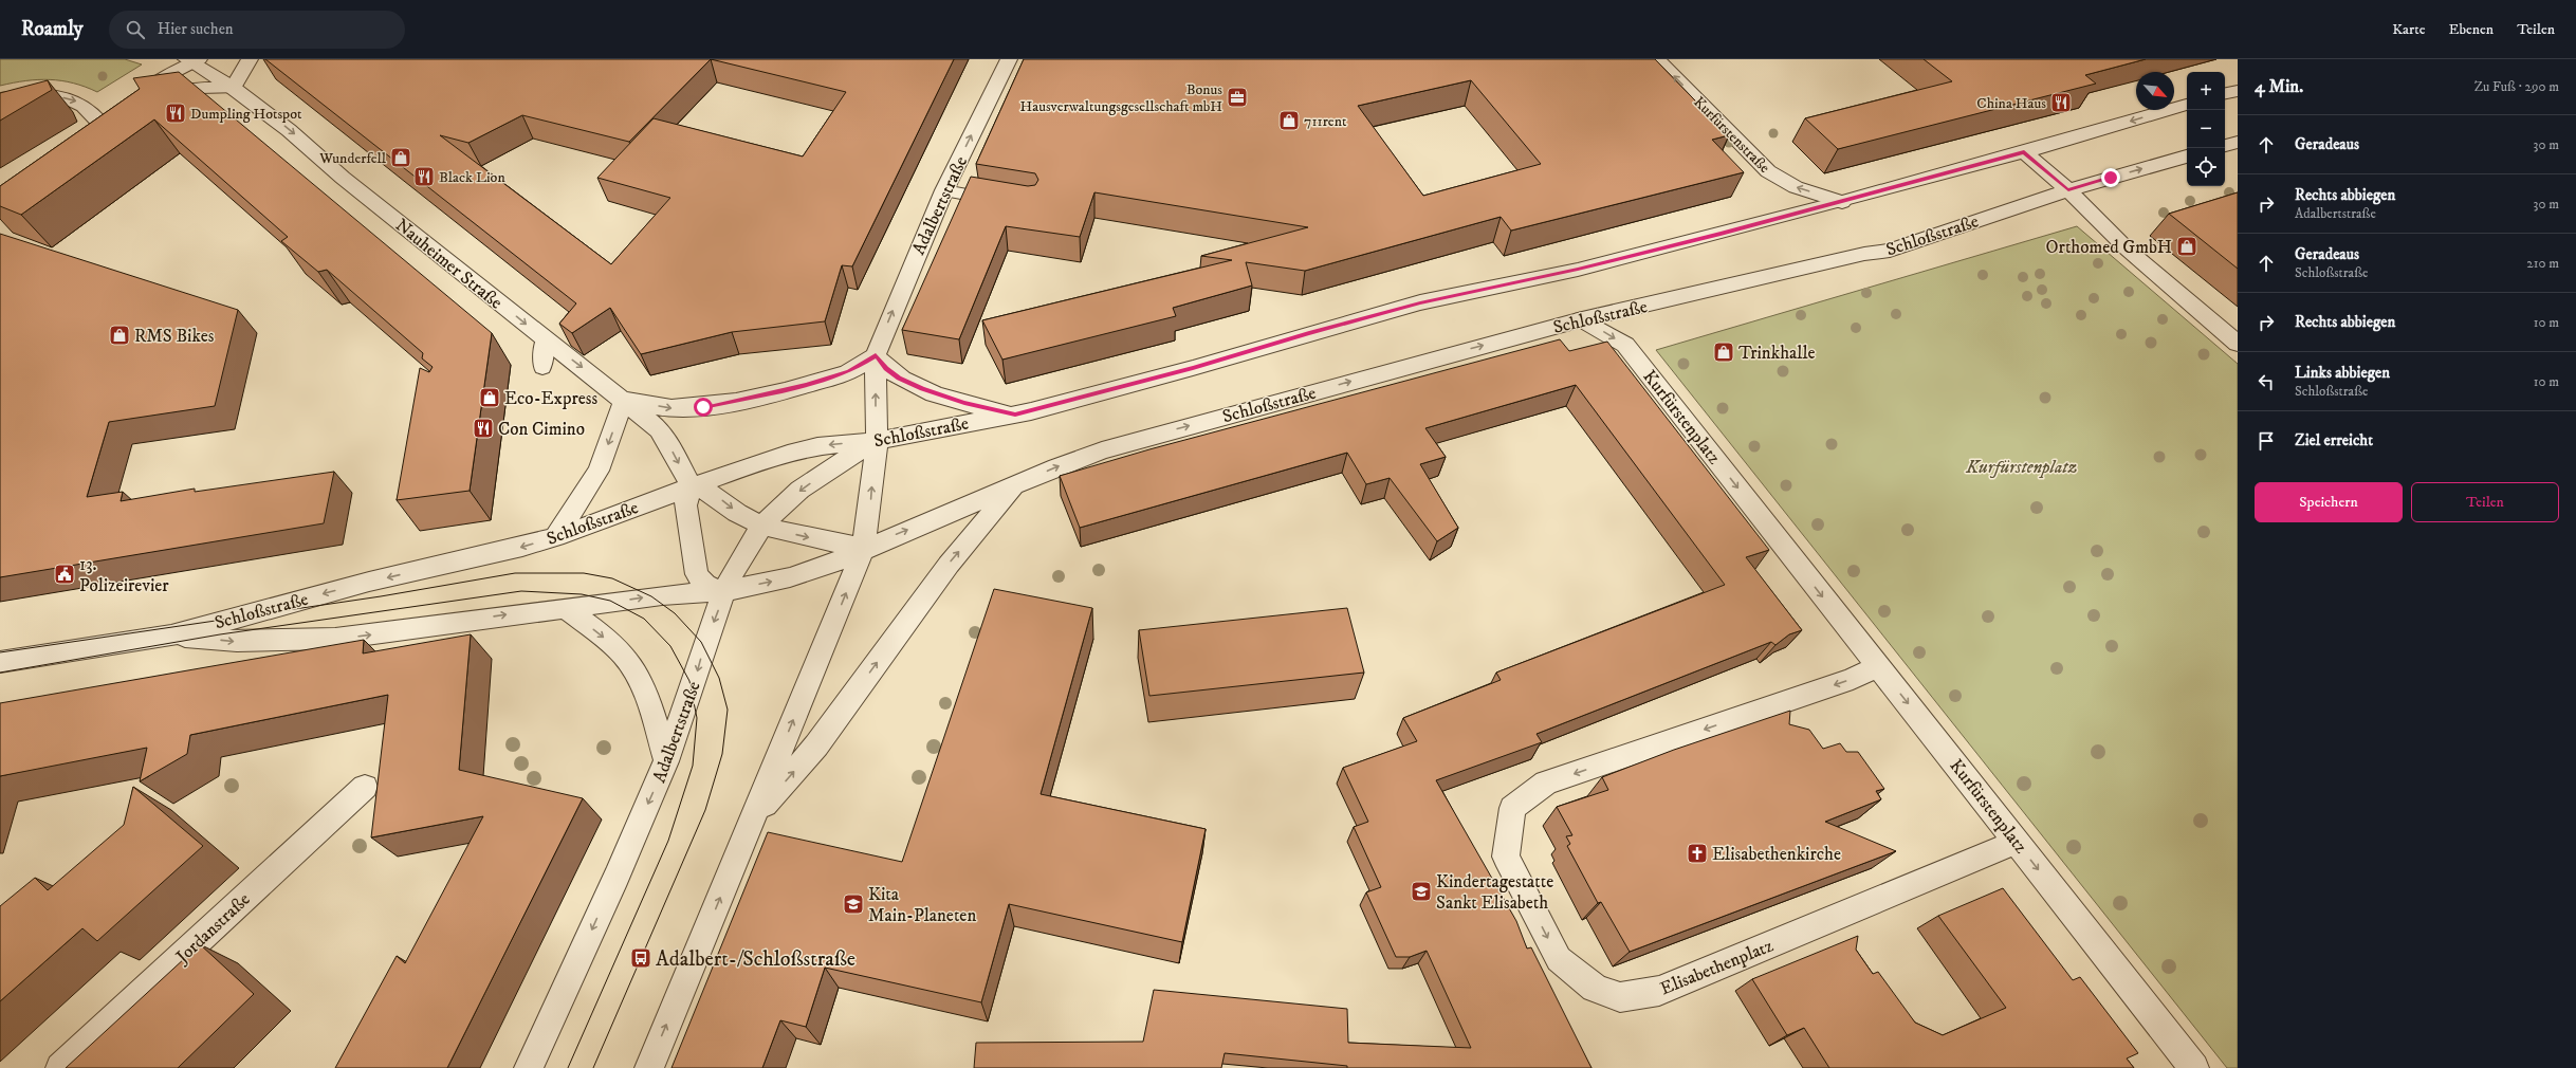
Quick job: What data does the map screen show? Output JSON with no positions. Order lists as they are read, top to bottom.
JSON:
{
  "streets": {
    "street": [
      "Kurfürstenstraße",
      "Adalbertstraße",
      "Schloßstraße",
      "Nauheimer Straße",
      "Kurfürstenplatz",
      "Jordanstraße",
      "Elisabethenplatz"
    ]
  },
  "crossings": [
    ["Kurfürstenstraße", "Schloßstraße"],
    ["Adalbertstraße", "Schloßstraße"],
    ["Schloßstraße", "Nauheimer Straße"],
    ["Schloßstraße", "Kurfürstenplatz"],
    ["Kurfürstenplatz", "Elisabethenplatz"]
  ],
  "one_way": ["Kurfürstenstraße", "Nauheimer Straße", "Kurfürstenplatz"],
  "parks": ["Kurfürstenplatz"],
  "places": {
    "office": ["Bonus Hausverwaltungsgesellschaft mbH"],
    "restaurant": [
      "China Haus",
      "Dumpling Hotspot",
      "Black Lion",
      "Con Cimino"
    ],
    "shop": [
      "711rent",
      "Wunderfell",
      "Orthomed GmbH",
      "RMS Bikes",
      "Trinkhalle",
      "Eco-Express"
    ],
    "public building": ["13. Polizeirevier"],
    "church": ["Elisabethenkirche"],
    "school or university": ["Kindertagestatte Sankt Elisabeth", "Kita Main-Planeten"],
    "bus stop": ["Adalbert-/Schloßstraße"]
  },
  "north": "bottom right",
  "page": {
    "header": "Roamly",
    "search": "Hier suchen",
    "nav": ["Karte", "Ebenen", "Teilen"],
    "heading": ["4 Min.", "Zu Fuß · 290 m"],
    "map_buttons": ["+", "−"],
    "list": [
      ["Geradeaus", "30 m"],
      ["Rechts abbiegen", "Adalbertstraße", "30 m"],
      ["Geradeaus", "Schloßstraße", "210 m"],
      ["Rechts abbiegen", "10 m"],
      ["Links abbiegen", "Schloßstraße", "10 m"],
      "Ziel erreicht"
    ],
    "buttons": ["Speichern", "Teilen"]
  }
}
